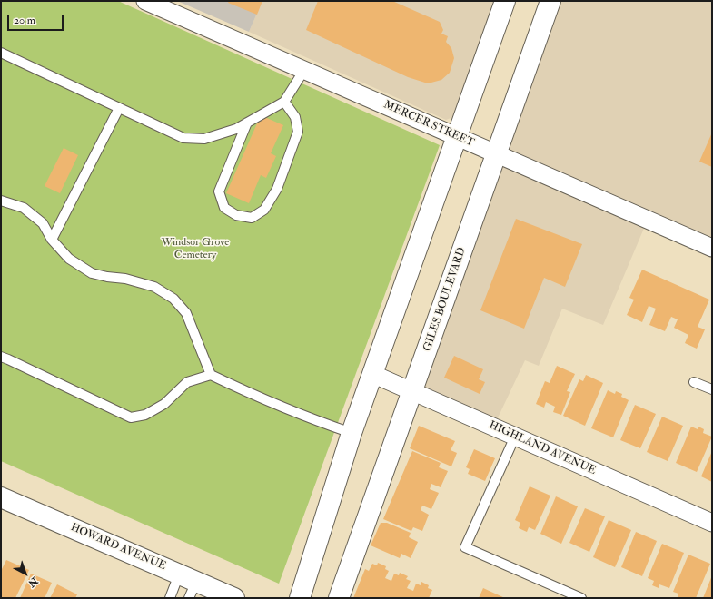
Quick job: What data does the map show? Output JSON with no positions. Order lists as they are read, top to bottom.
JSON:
{
  "streets": {
    "street": [
      "MERCER STREET",
      "GILES BOULEVARD",
      "HIGHLAND AVENUE",
      "HOWARD AVENUE"
    ]
  },
  "crossings": [
    ["MERCER STREET", "GILES BOULEVARD"],
    ["GILES BOULEVARD", "HIGHLAND AVENUE"]
  ],
  "parks": ["Windsor Grove Cemetery"],
  "scale_bar": "20 m",
  "north": "bottom right"
}
